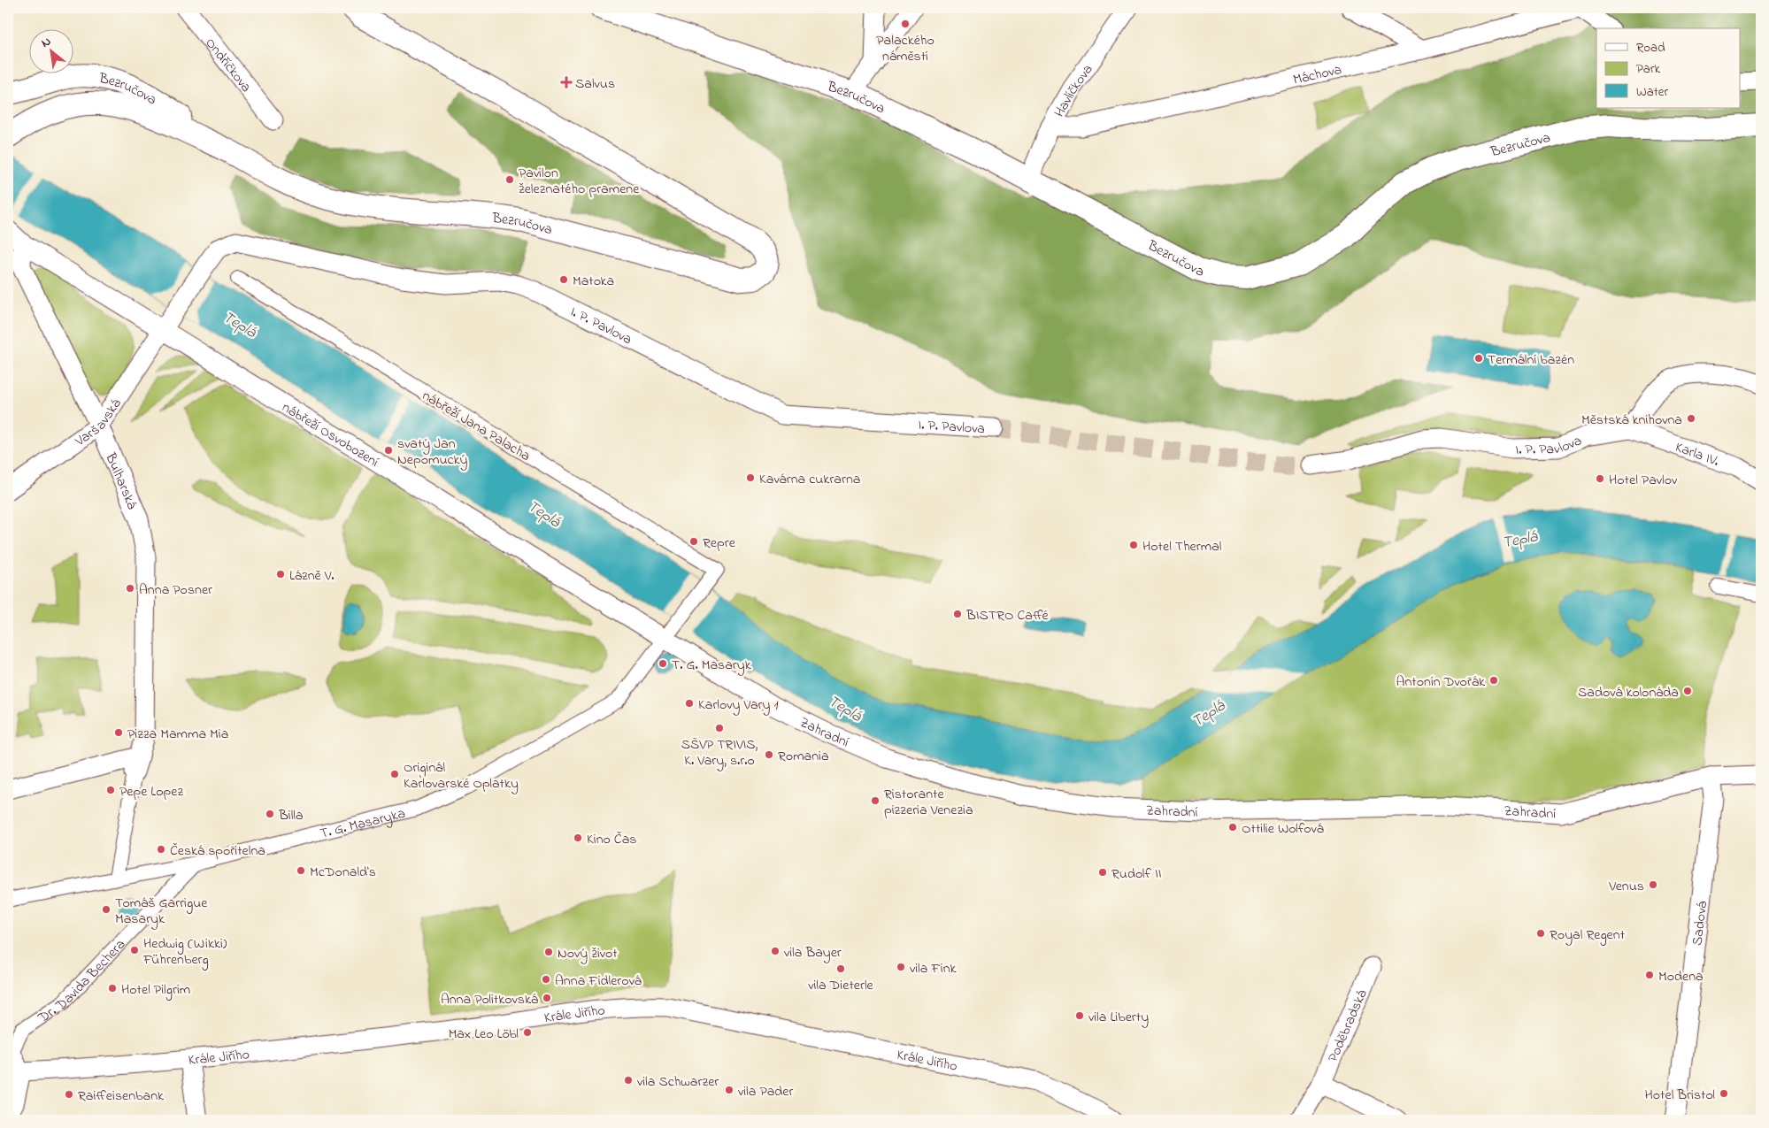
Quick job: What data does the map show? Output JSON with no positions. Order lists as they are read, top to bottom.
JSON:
{
  "streets": {
    "street": [
      "Ondříčkova",
      "Máchova",
      "Bezručova",
      "Havlíčkova",
      "I. P. Pavlova",
      "Varšavská",
      "nábřeží Jana Palacha",
      "nábřeží Osvobození",
      "Karla IV.",
      "Bulharská",
      "Zahradní",
      "T. G. Masaryka",
      "Sadová",
      "Dr. Davida Bechera",
      "Krále Jiřího",
      "Poděbradská"
    ]
  },
  "crossings": [
    ["Máchova", "Havlíčkova"],
    ["Bezručova", "Havlíčkova"],
    ["I. P. Pavlova", "Varšavská"],
    ["I. P. Pavlova", "Karla IV."],
    ["Varšavská", "nábřeží Osvobození"],
    ["Varšavská", "Bulharská"],
    ["nábřeží Jana Palacha", "T. G. Masaryka"],
    ["nábřeží Osvobození", "Bulharská"],
    ["nábřeží Osvobození", "Zahradní"],
    ["nábřeží Osvobození", "T. G. Masaryka"],
    ["Bulharská", "T. G. Masaryka"],
    ["Zahradní", "T. G. Masaryka"],
    ["Zahradní", "Sadová"],
    ["T. G. Masaryka", "Dr. Davida Bechera"],
    ["Dr. Davida Bechera", "Krále Jiřího"]
  ],
  "water": ["Teplá"],
  "places": {
    "other": [
      "Palackého náměstí",
      "Pavilon železnatého pramene",
      "Matoka",
      "Termální bazén",
      "Městská knihovna",
      "svatý Jan Nepomucký",
      "Kavárna cukrarna",
      "Hotel Pavlov",
      "Repre",
      "Hotel Thermal",
      "Lázně V.",
      "Anna Posner",
      "BISTRO Caffé",
      "T. G. Masaryk",
      "Antonín Dvořák",
      "Sadová kolonáda",
      "Karlovy Vary 1",
      "SŠVP TRIVIS, K. Vary, s.r.o",
      "Pizza Mamma Mia",
      "Romania",
      "Originál Karlovarské Oplatky",
      "Pepe Lopez",
      "Ristorante pizzeria Venezia",
      "Billa",
      "Ottilie Wolfová",
      "Kino Čas",
      "Česká spořitelna",
      "McDonald's",
      "Rudolf II",
      "Venus",
      "Tomáš Garrigue Masaryk",
      "Royal Regent",
      "Hedwig (Wikki) Führenberg",
      "vila Bayer",
      "Nový život",
      "vila Fink",
      "vila Dieterle",
      "Modena",
      "Anna Fidlerová",
      "Hotel Pilgrim",
      "Anna Politkovská",
      "vila Liberty",
      "Max Leo Löbl",
      "vila Schwarzer",
      "vila Pader",
      "Hotel Bristol",
      "Raiffeisenbank"
    ],
    "health": ["Salvus"]
  },
  "legend": ["Road", "Park", "Water"],
  "north": "top left"
}
